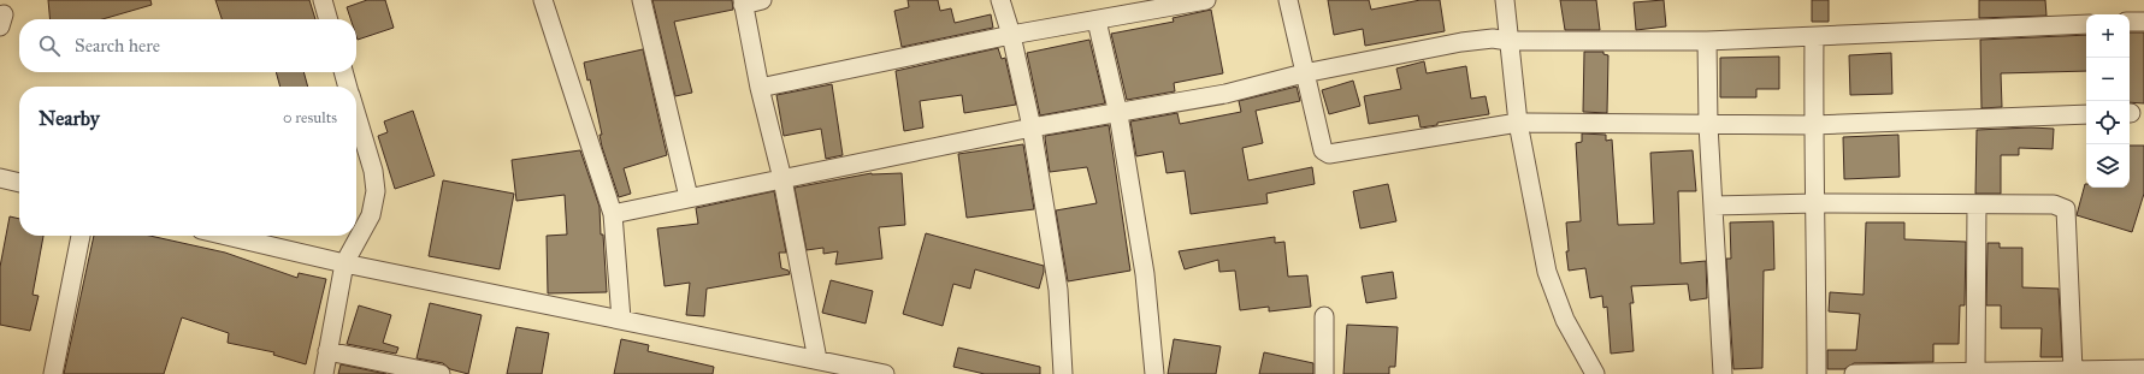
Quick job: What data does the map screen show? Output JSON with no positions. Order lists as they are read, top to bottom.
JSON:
{
  "page": {
    "map_buttons": ["+", "−"],
    "search": "Search here",
    "heading": ["Nearby", "0 results"]
  }
}
